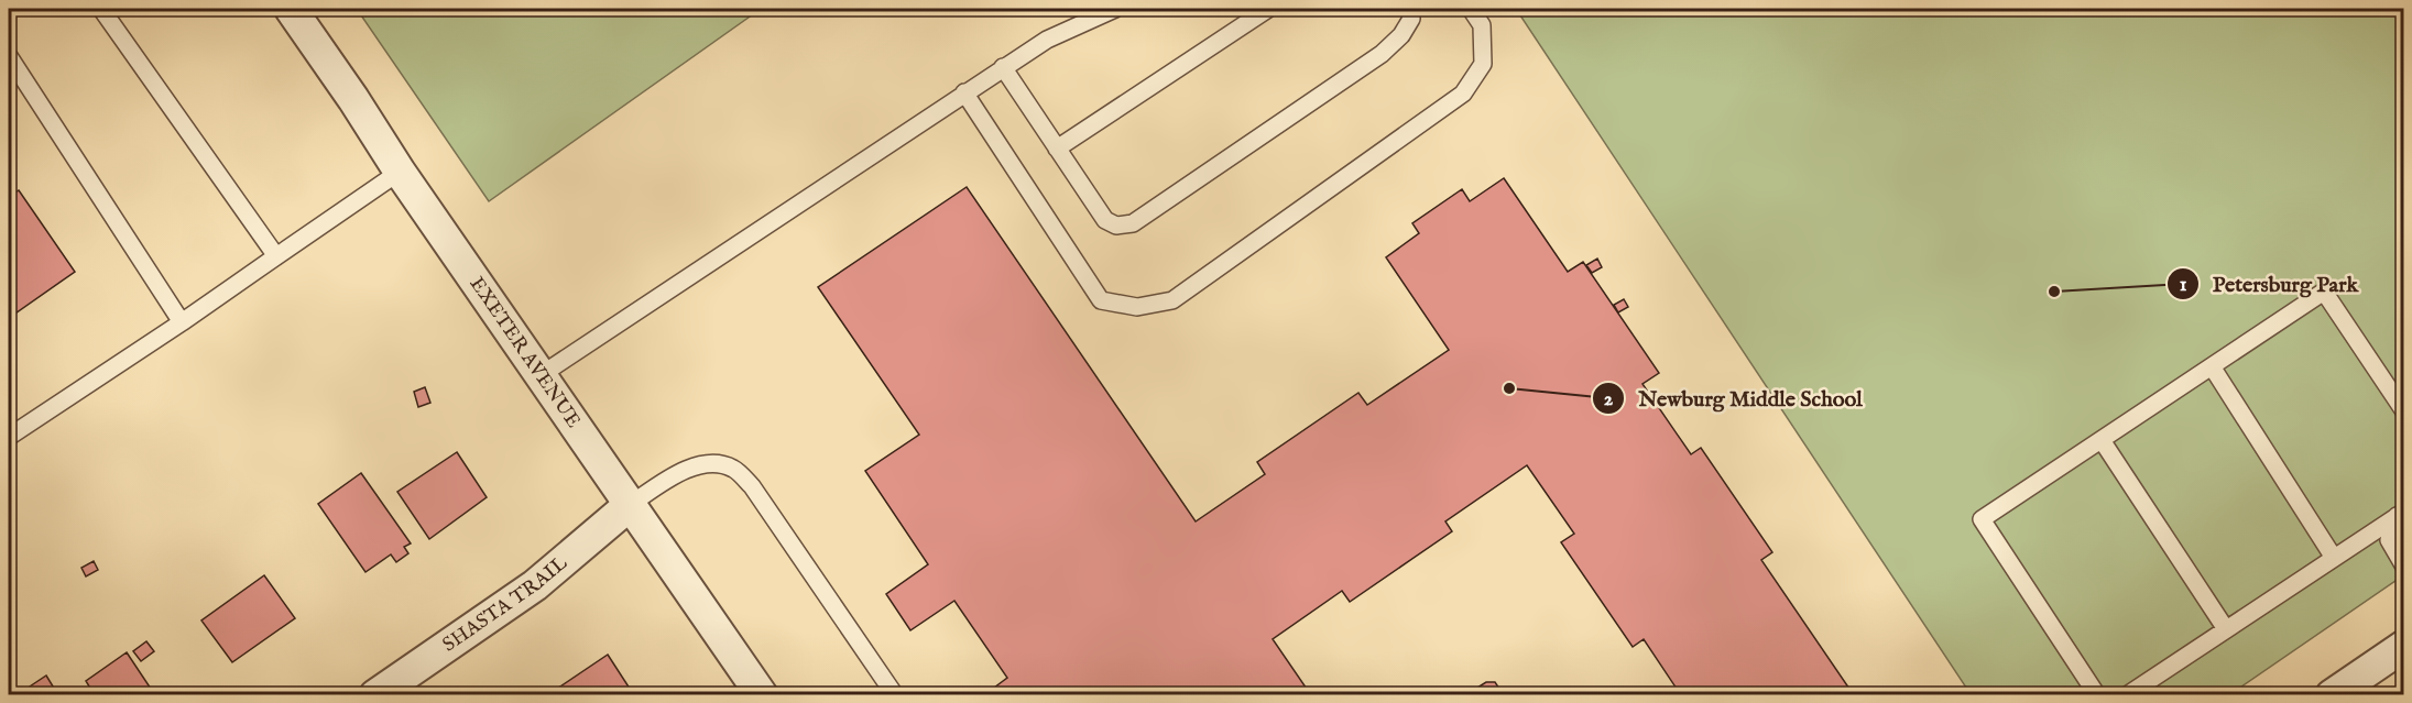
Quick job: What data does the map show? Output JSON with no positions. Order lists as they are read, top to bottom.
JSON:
{
  "streets": {
    "street": ["EXETER AVENUE", "SHASTA TRAIL"]
  },
  "crossings": [
    ["EXETER AVENUE", "SHASTA TRAIL"]
  ],
  "places": ["Petersburg Park", "Newburg Middle School"]
}
